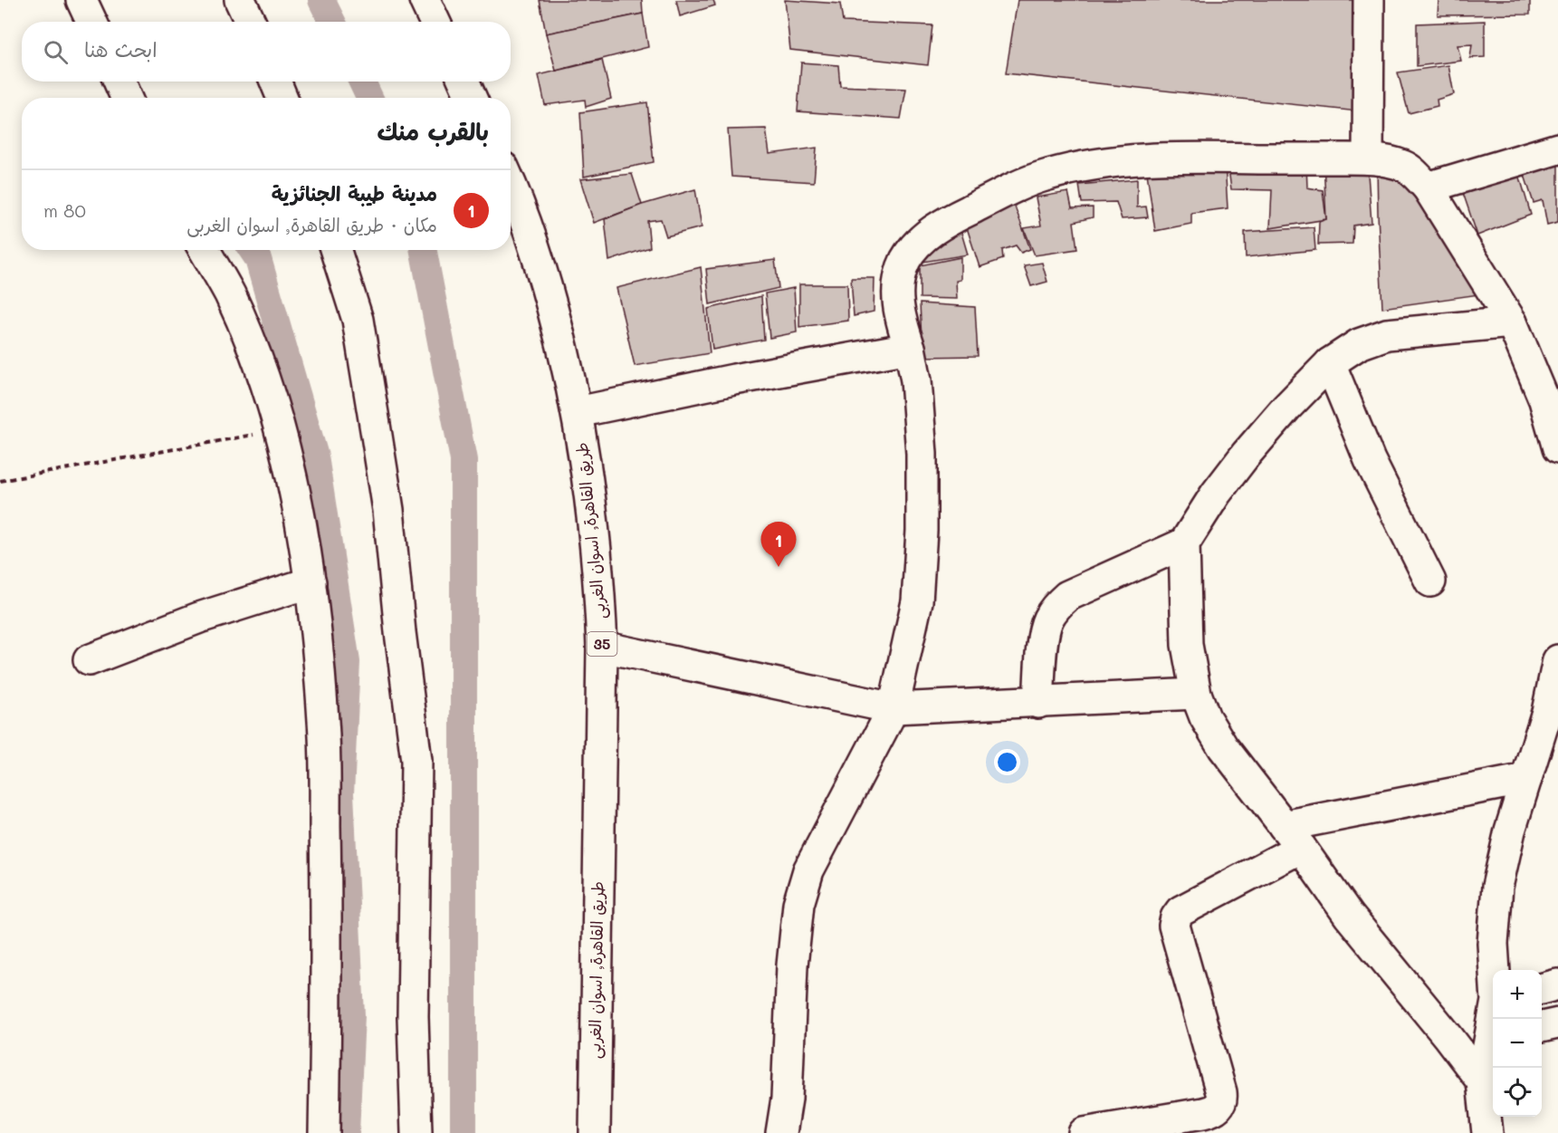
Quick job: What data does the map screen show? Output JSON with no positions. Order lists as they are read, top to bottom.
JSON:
{
  "streets": {
    "street": ["طريق القاهرة, اسوان الغربى", "35"]
  },
  "page": {
    "search": "ابحث هنا",
    "heading": "بالقرب منك",
    "list": [
      {
        "mark": "1",
        "name": "مدينة طيبة الجنائزية",
        "note": "مكان · طريق القاهرة, اسوان الغربى",
        "value": "80 m"
      }
    ],
    "pins": "1",
    "map_buttons": ["+", "−"]
  }
}
